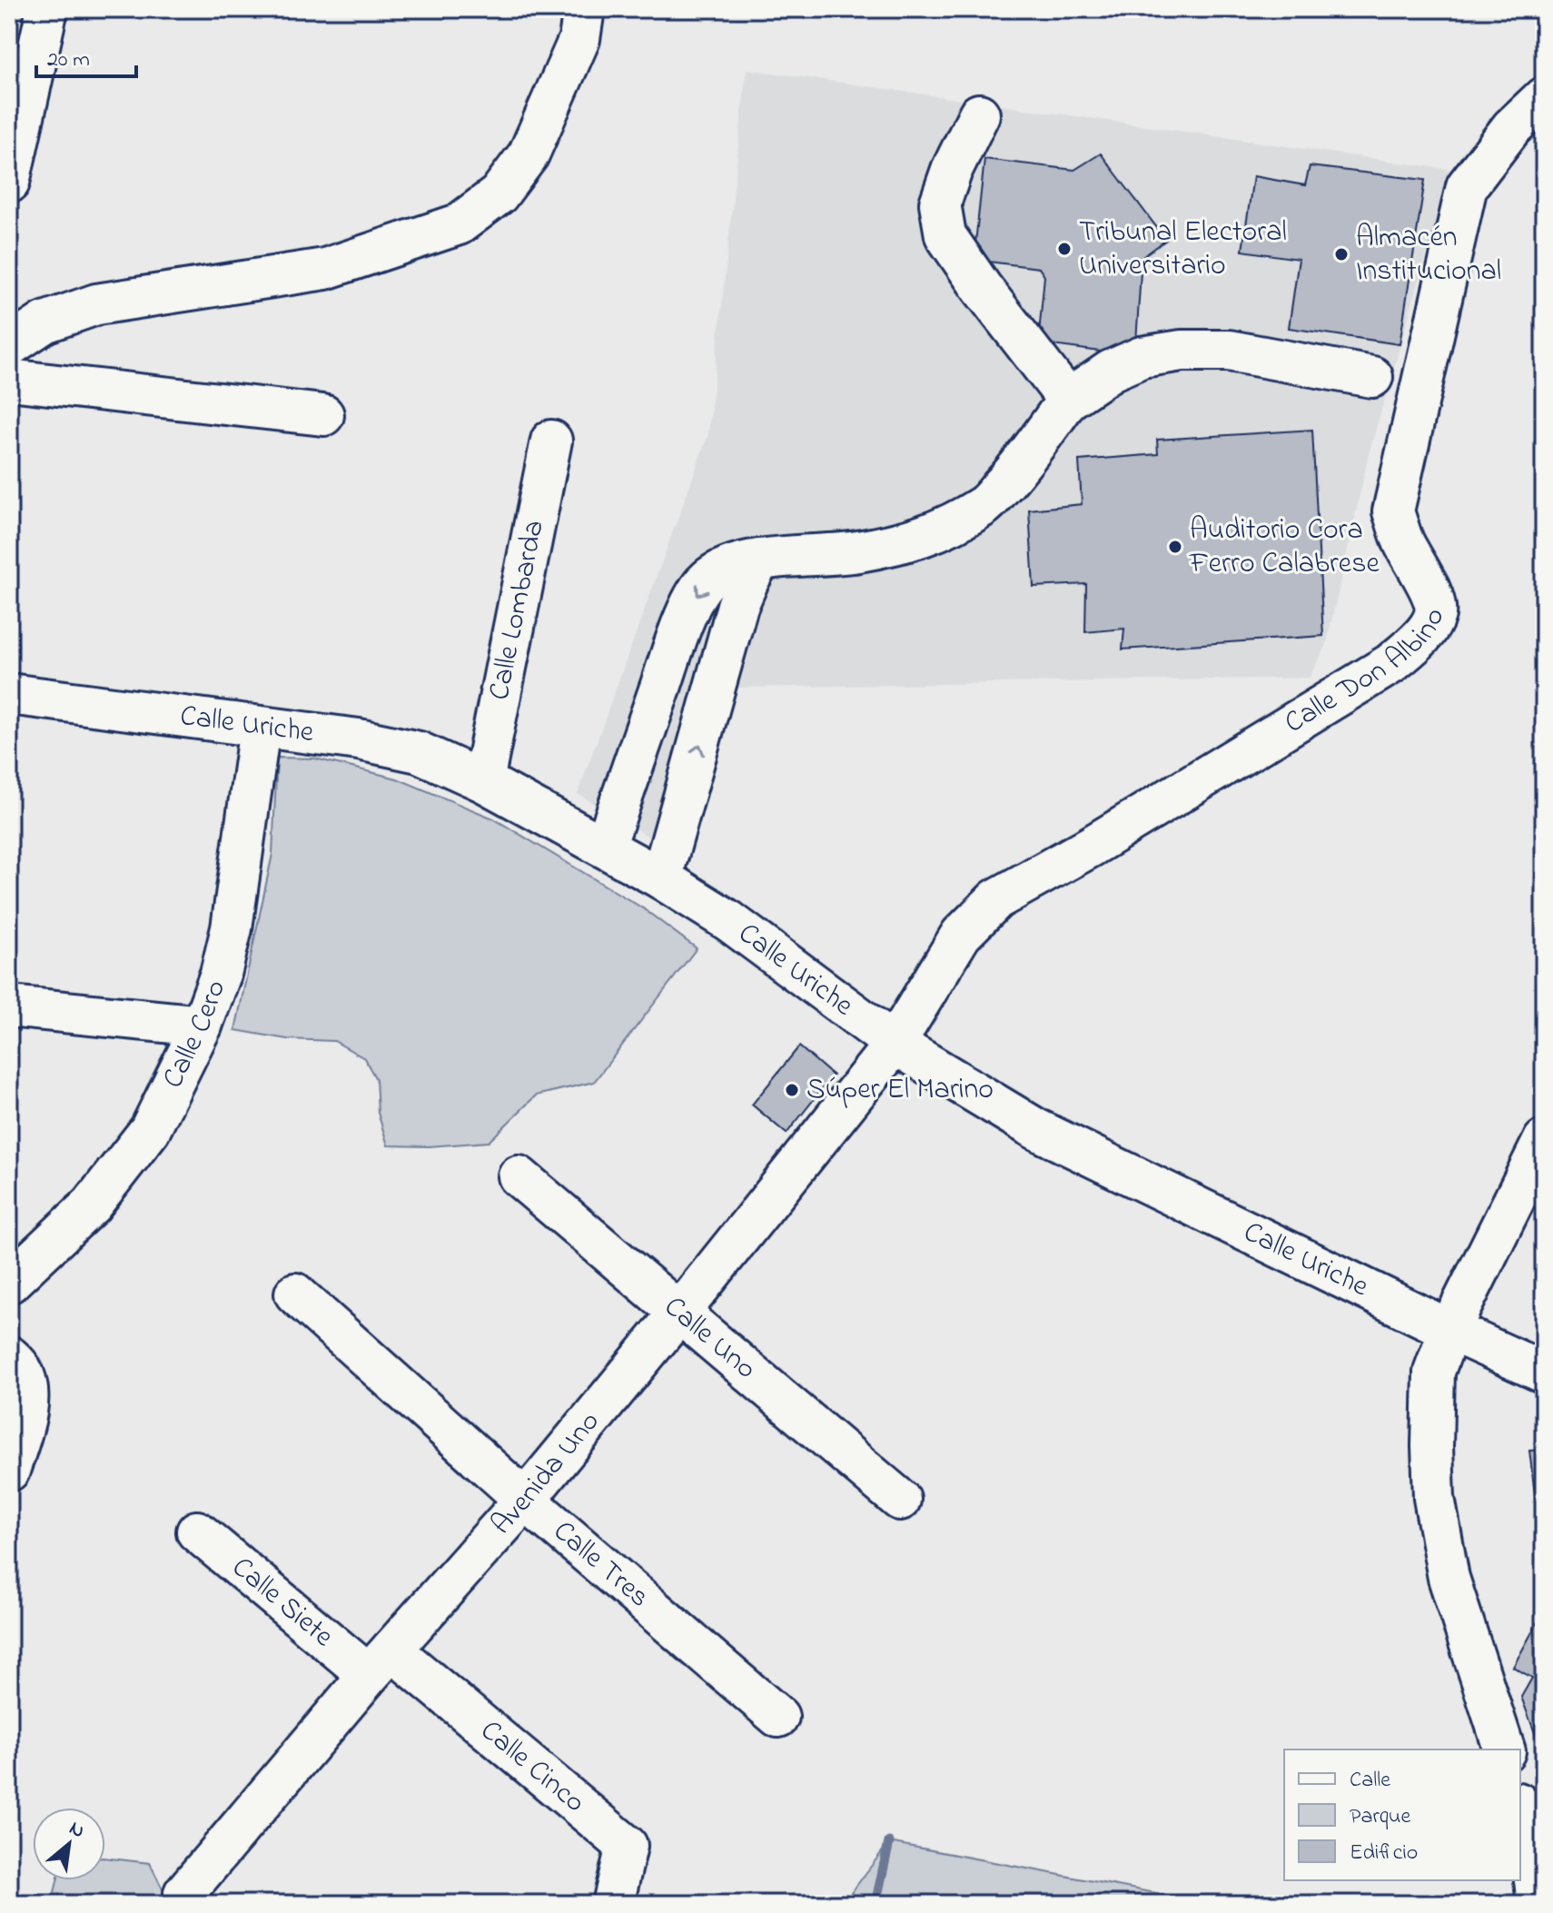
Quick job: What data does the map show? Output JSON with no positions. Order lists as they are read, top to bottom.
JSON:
{
  "streets": {
    "street": [
      "Calle Lombarda",
      "Calle Don Albino",
      "Calle Uriche",
      "Calle Cero",
      "Calle Uno",
      "Avenida Uno",
      "Calle Tres",
      "Calle Siete",
      "Calle Cinco"
    ]
  },
  "crossings": [
    ["Calle Lombarda", "Calle Uriche"],
    ["Calle Don Albino", "Calle Uriche"],
    ["Calle Don Albino", "Avenida Uno"],
    ["Calle Uriche", "Calle Cero"],
    ["Calle Uriche", "Avenida Uno"],
    ["Calle Uno", "Avenida Uno"],
    ["Avenida Uno", "Calle Tres"],
    ["Avenida Uno", "Calle Siete"],
    ["Avenida Uno", "Calle Cinco"],
    ["Calle Siete", "Calle Cinco"]
  ],
  "places": [
    "Tribunal Electoral Universitario",
    "Almacén Institucional",
    "Auditorio Cora Ferro Calabrese",
    "Súper El Marino"
  ],
  "legend": ["Calle", "Parque", "Edificio"],
  "scale_bar": "20 m",
  "north": "top right"
}
